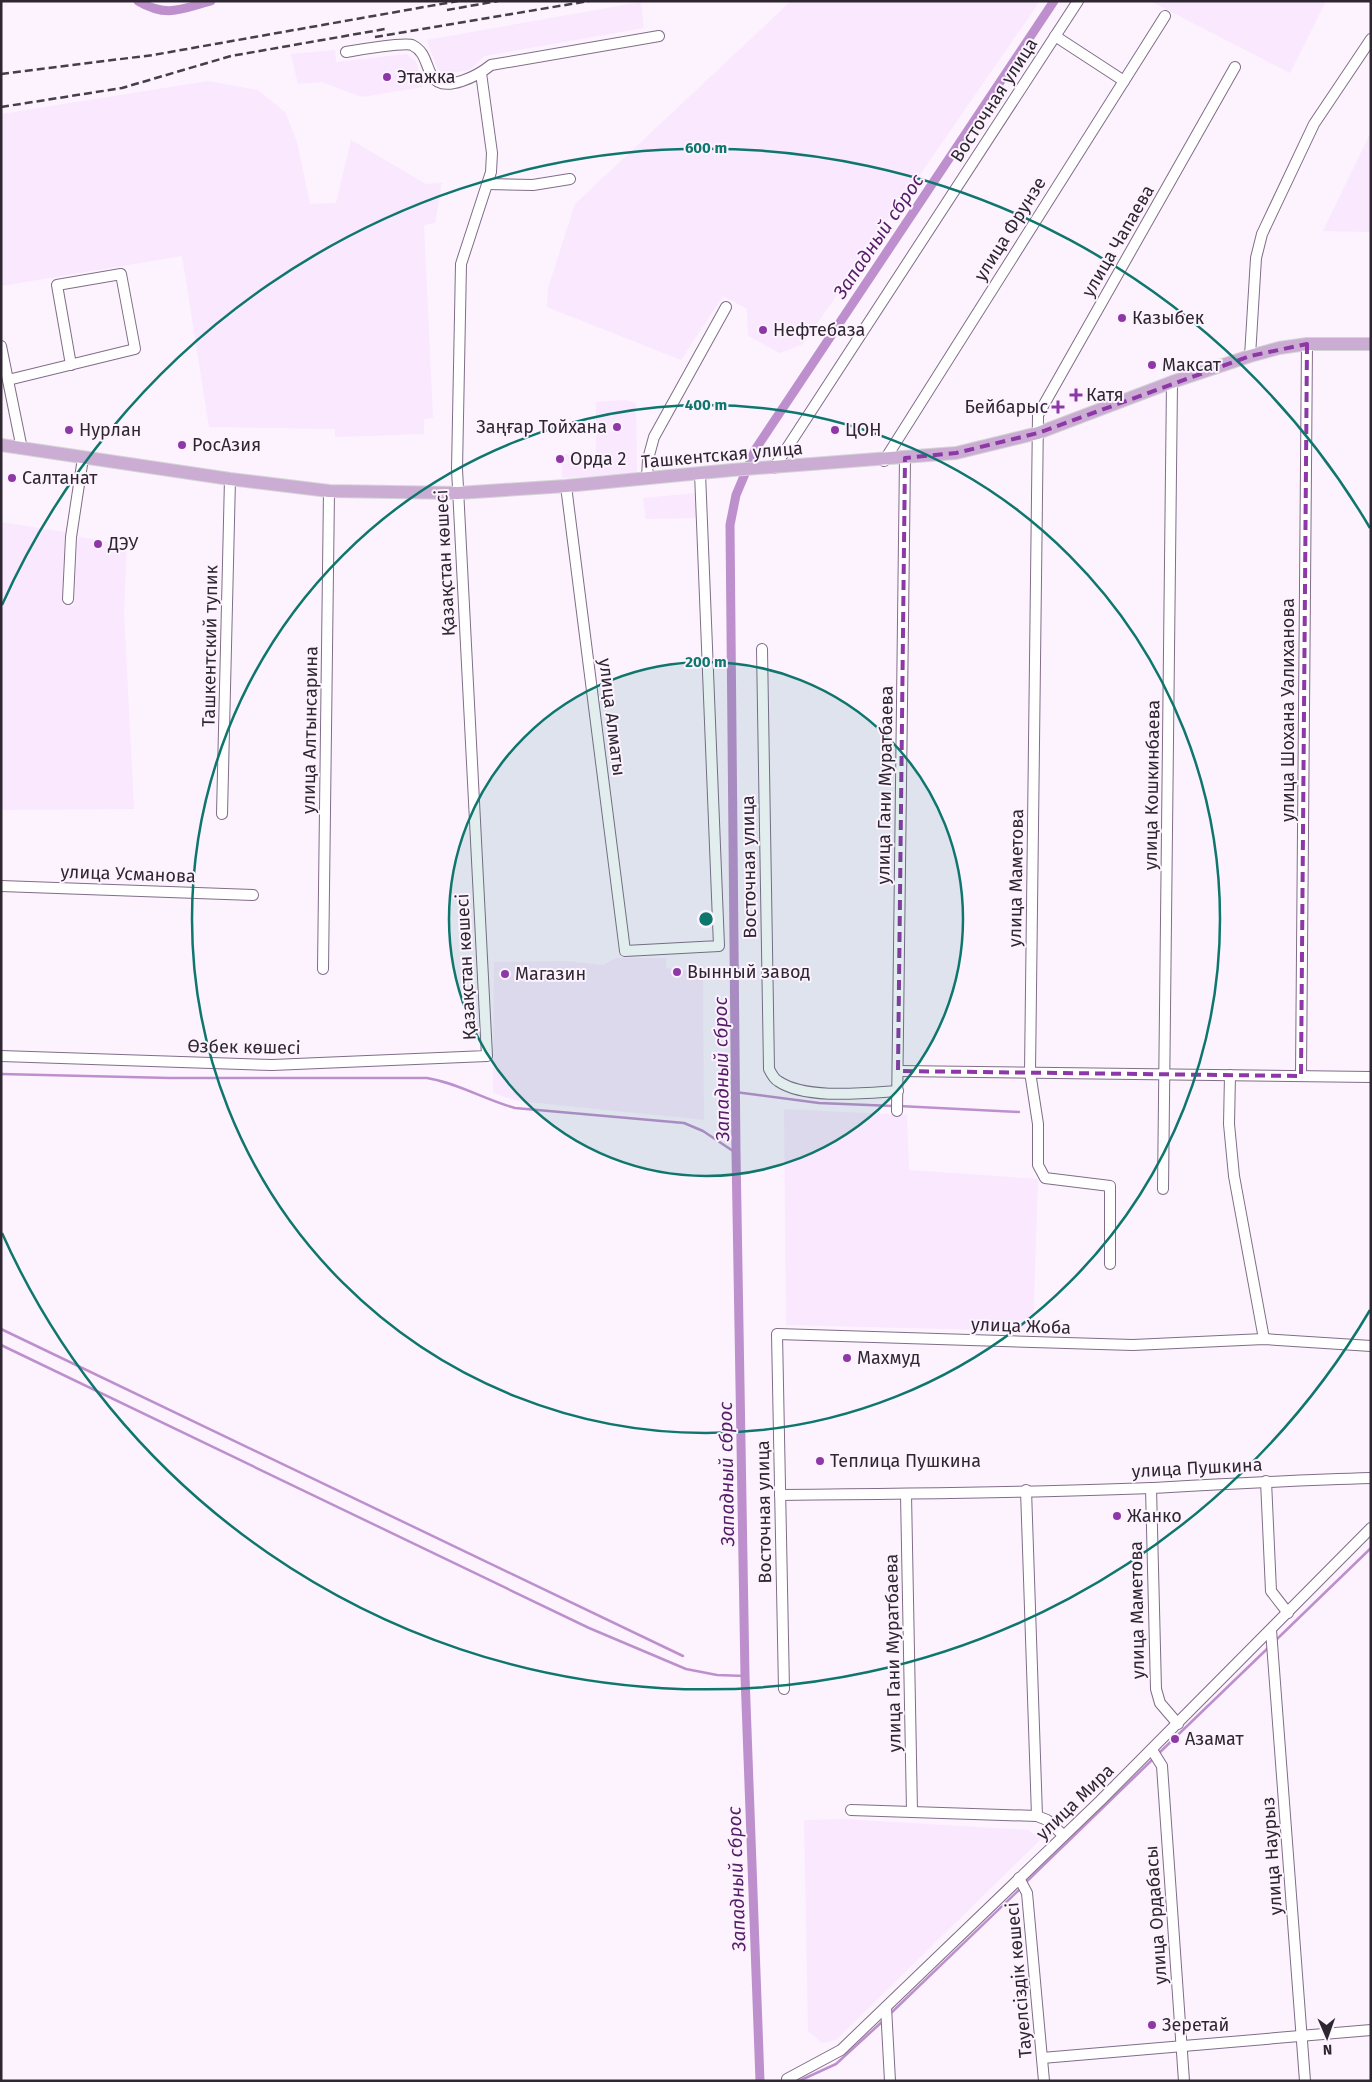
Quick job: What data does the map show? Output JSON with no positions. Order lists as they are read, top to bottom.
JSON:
{
  "streets": {
    "main road": ["Ташкентская улица"],
    "street": [
      "Восточная улица",
      "улица Фрунзе",
      "улица Чапаева",
      "Қазақстан көшесі",
      "Ташкентский тупик",
      "улица Шохана Уалиханова",
      "улица Алматы",
      "улица Алтынсарина",
      "улица Гани Муратбаева",
      "улица Кошкинбаева",
      "улица Усманова",
      "улица Маметова",
      "Өзбек көшесі",
      "улица Жоба",
      "улица Пушкина",
      "улица Мира",
      "улица Наурыз",
      "улица Ордабасы",
      "Тауелсіздік көшесі"
    ]
  },
  "crossings": [
    ["Восточная улица", "Ташкентская улица"],
    ["Восточная улица", "улица Алматы"],
    ["Восточная улица", "улица Гани Муратбаева"],
    ["Восточная улица", "улица Жоба"],
    ["Восточная улица", "улица Пушкина"],
    ["улица Фрунзе", "Ташкентская улица"],
    ["улица Чапаева", "Ташкентская улица"],
    ["улица Чапаева", "улица Маметова"],
    ["Ташкентская улица", "Қазақстан көшесі"],
    ["Ташкентская улица", "Ташкентский тупик"],
    ["Ташкентская улица", "улица Шохана Уалиханова"],
    ["Ташкентская улица", "улица Алматы"],
    ["Ташкентская улица", "улица Алтынсарина"],
    ["Ташкентская улица", "улица Гани Муратбаева"],
    ["Ташкентская улица", "улица Кошкинбаева"],
    ["Ташкентская улица", "улица Маметова"],
    ["Қазақстан көшесі", "Өзбек көшесі"],
    ["улица Гани Муратбаева", "улица Пушкина"],
    ["улица Маметова", "улица Пушкина"],
    ["улица Маметова", "улица Мира"],
    ["улица Мира", "улица Наурыз"],
    ["улица Мира", "улица Ордабасы"],
    ["улица Мира", "Тауелсіздік көшесі"]
  ],
  "water": ["Западный сброс"],
  "places": {
    "other": [
      "Этажка",
      "Казыбек",
      "Нефтебаза",
      "Максат",
      "Заңғар Тойхана",
      "Нурлан",
      "ЦОН",
      "РосАзия",
      "Орда 2",
      "Салтанат",
      "ДЭУ",
      "Вынный завод",
      "Магазин",
      "Махмуд",
      "Теплица Пушкина",
      "Жанко",
      "Азамат",
      "Зеретай"
    ],
    "health": ["Катя", "Бейбарыс"]
  },
  "north": "bottom",
  "rings": ["600 m", "400 m", "200 m"]
}
